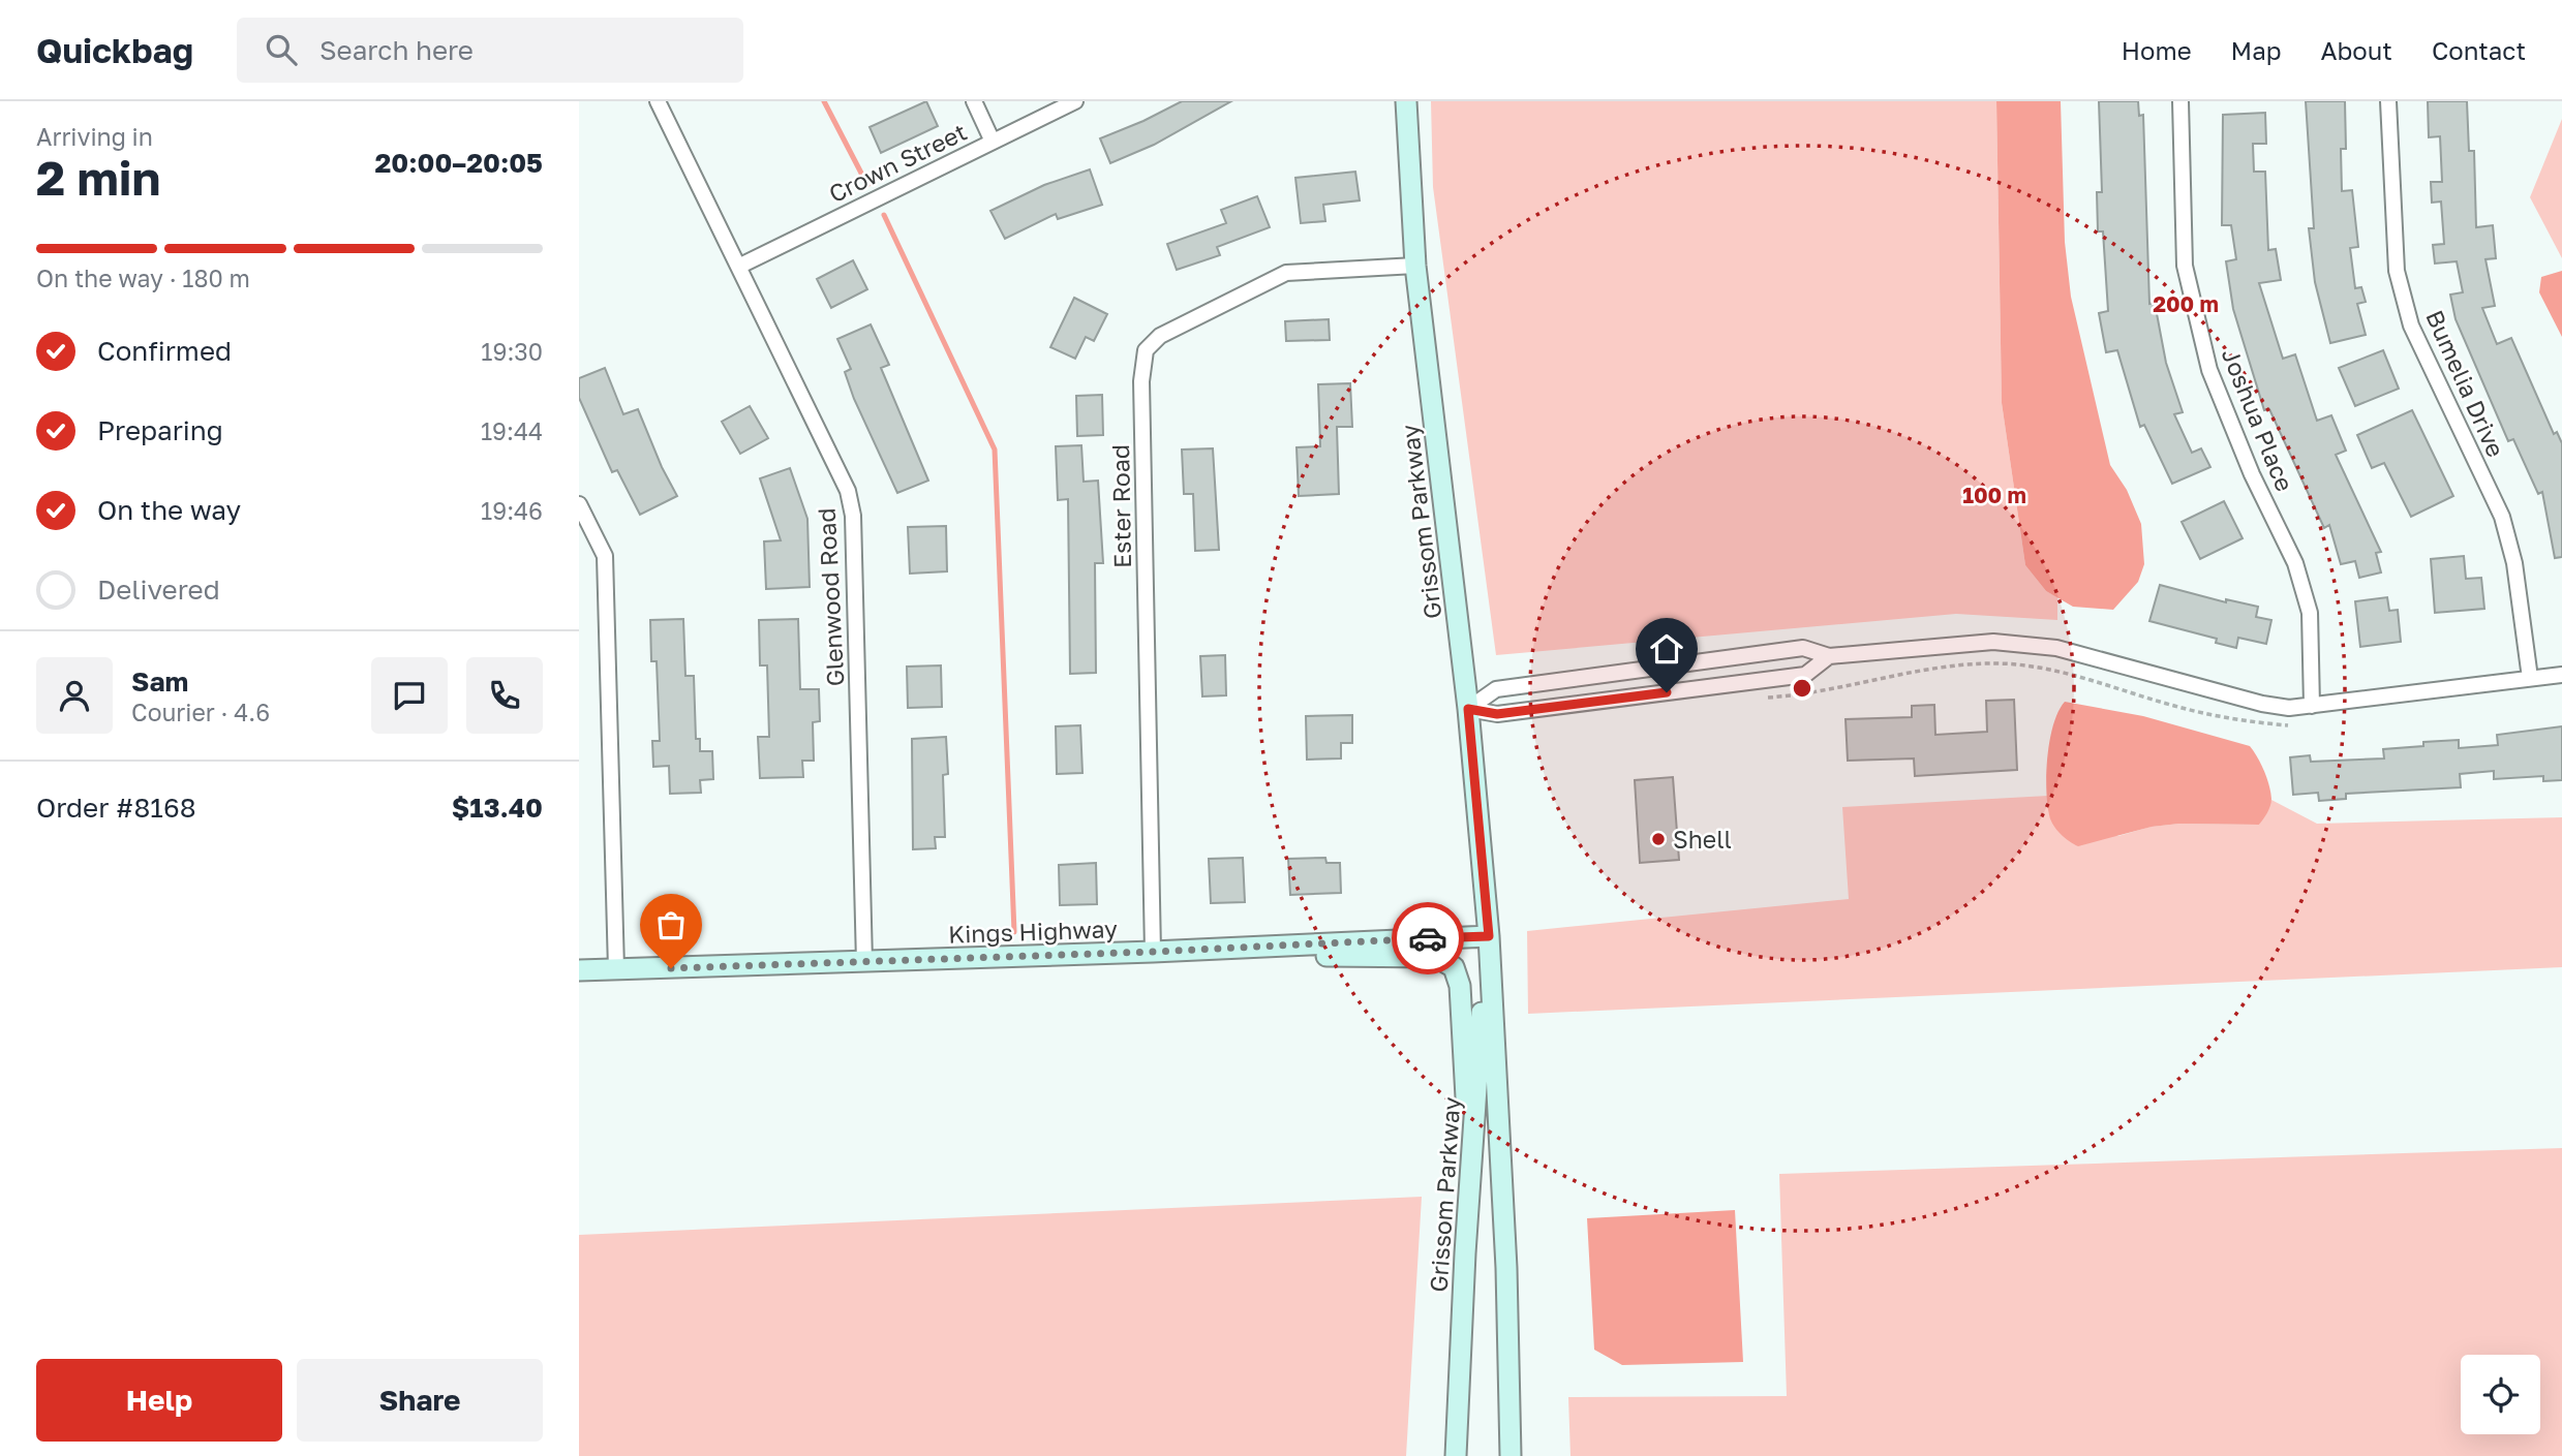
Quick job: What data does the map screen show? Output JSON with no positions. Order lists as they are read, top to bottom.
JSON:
{
  "streets": {
    "main road": ["Grissom Parkway", "Kings Highway"],
    "street": [
      "Crown Street",
      "Bumelia Drive",
      "Joshua Place",
      "Ester Road",
      "Glenwood Road"
    ]
  },
  "crossings": [
    ["Crown Street", "Glenwood Road"],
    ["Ester Road", "Grissom Parkway"],
    ["Ester Road", "Kings Highway"],
    ["Grissom Parkway", "Kings Highway"],
    ["Glenwood Road", "Kings Highway"]
  ],
  "places": ["Shell"],
  "page": {
    "header": "Quickbag",
    "search": "Search here",
    "nav": [
      "Home",
      "Map",
      "About",
      "Contact"
    ],
    "heading": ["2 min", "Arriving in", "20:00–20:05"],
    "panel": [
      "Sam",
      "Courier · 4.6",
      "Order #8168",
      "$13.40"
    ],
    "bar": "On the way · 180 m",
    "list": [
      ["Confirmed", "19:30"],
      ["Preparing", "19:44"],
      ["On the way", "19:46"],
      "Delivered"
    ],
    "buttons": ["Help", "Share"]
  },
  "rings": ["200 m", "100 m"]
}
